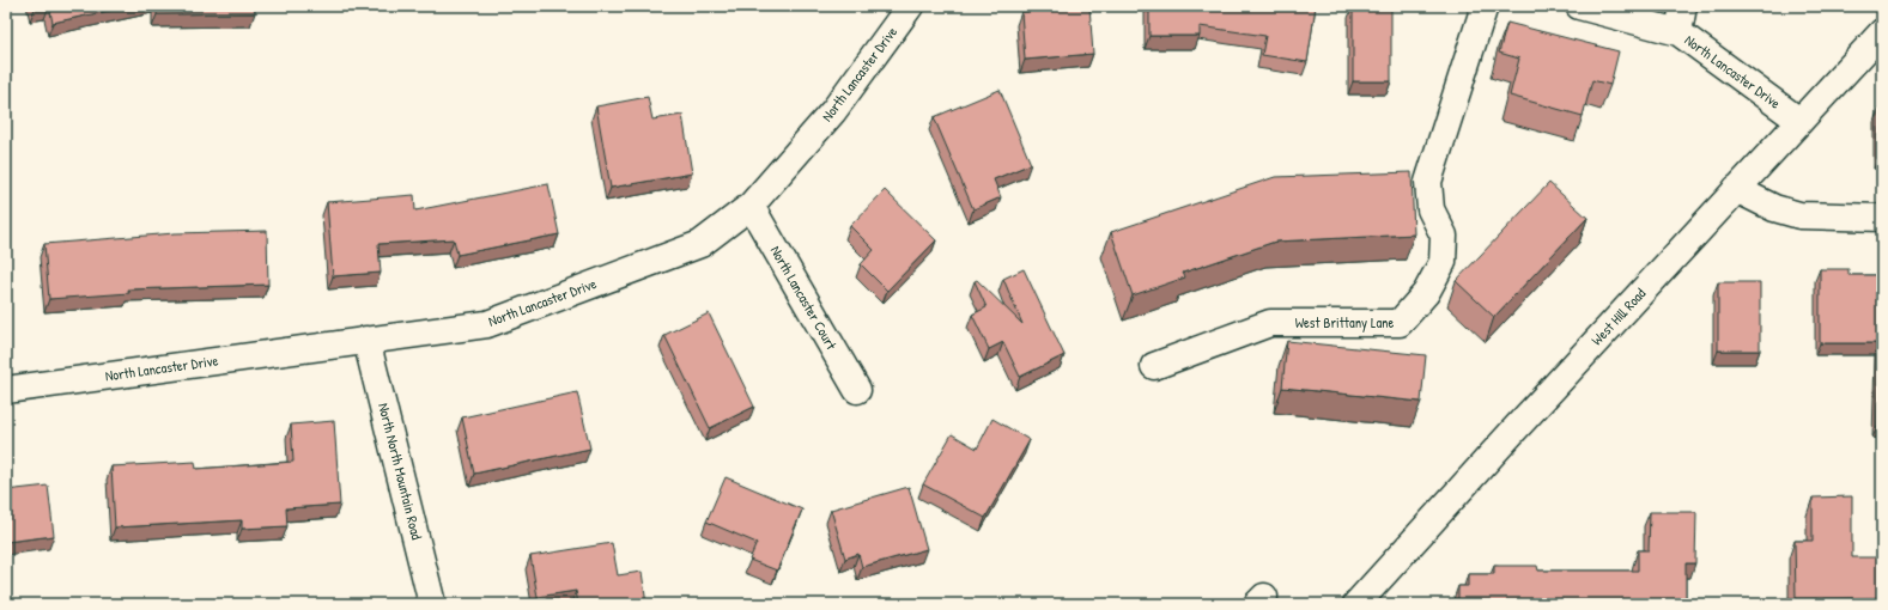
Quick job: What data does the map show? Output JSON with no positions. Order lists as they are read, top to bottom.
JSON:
{
  "streets": {
    "street": [
      "North Lancaster Drive",
      "North Lancaster Court",
      "West Hill Road",
      "West Brittany Lane",
      "North North Mountain Road"
    ]
  },
  "crossings": [
    ["North Lancaster Drive", "North Lancaster Court"],
    ["North Lancaster Drive", "West Hill Road"],
    ["North Lancaster Drive", "North North Mountain Road"]
  ]
}
